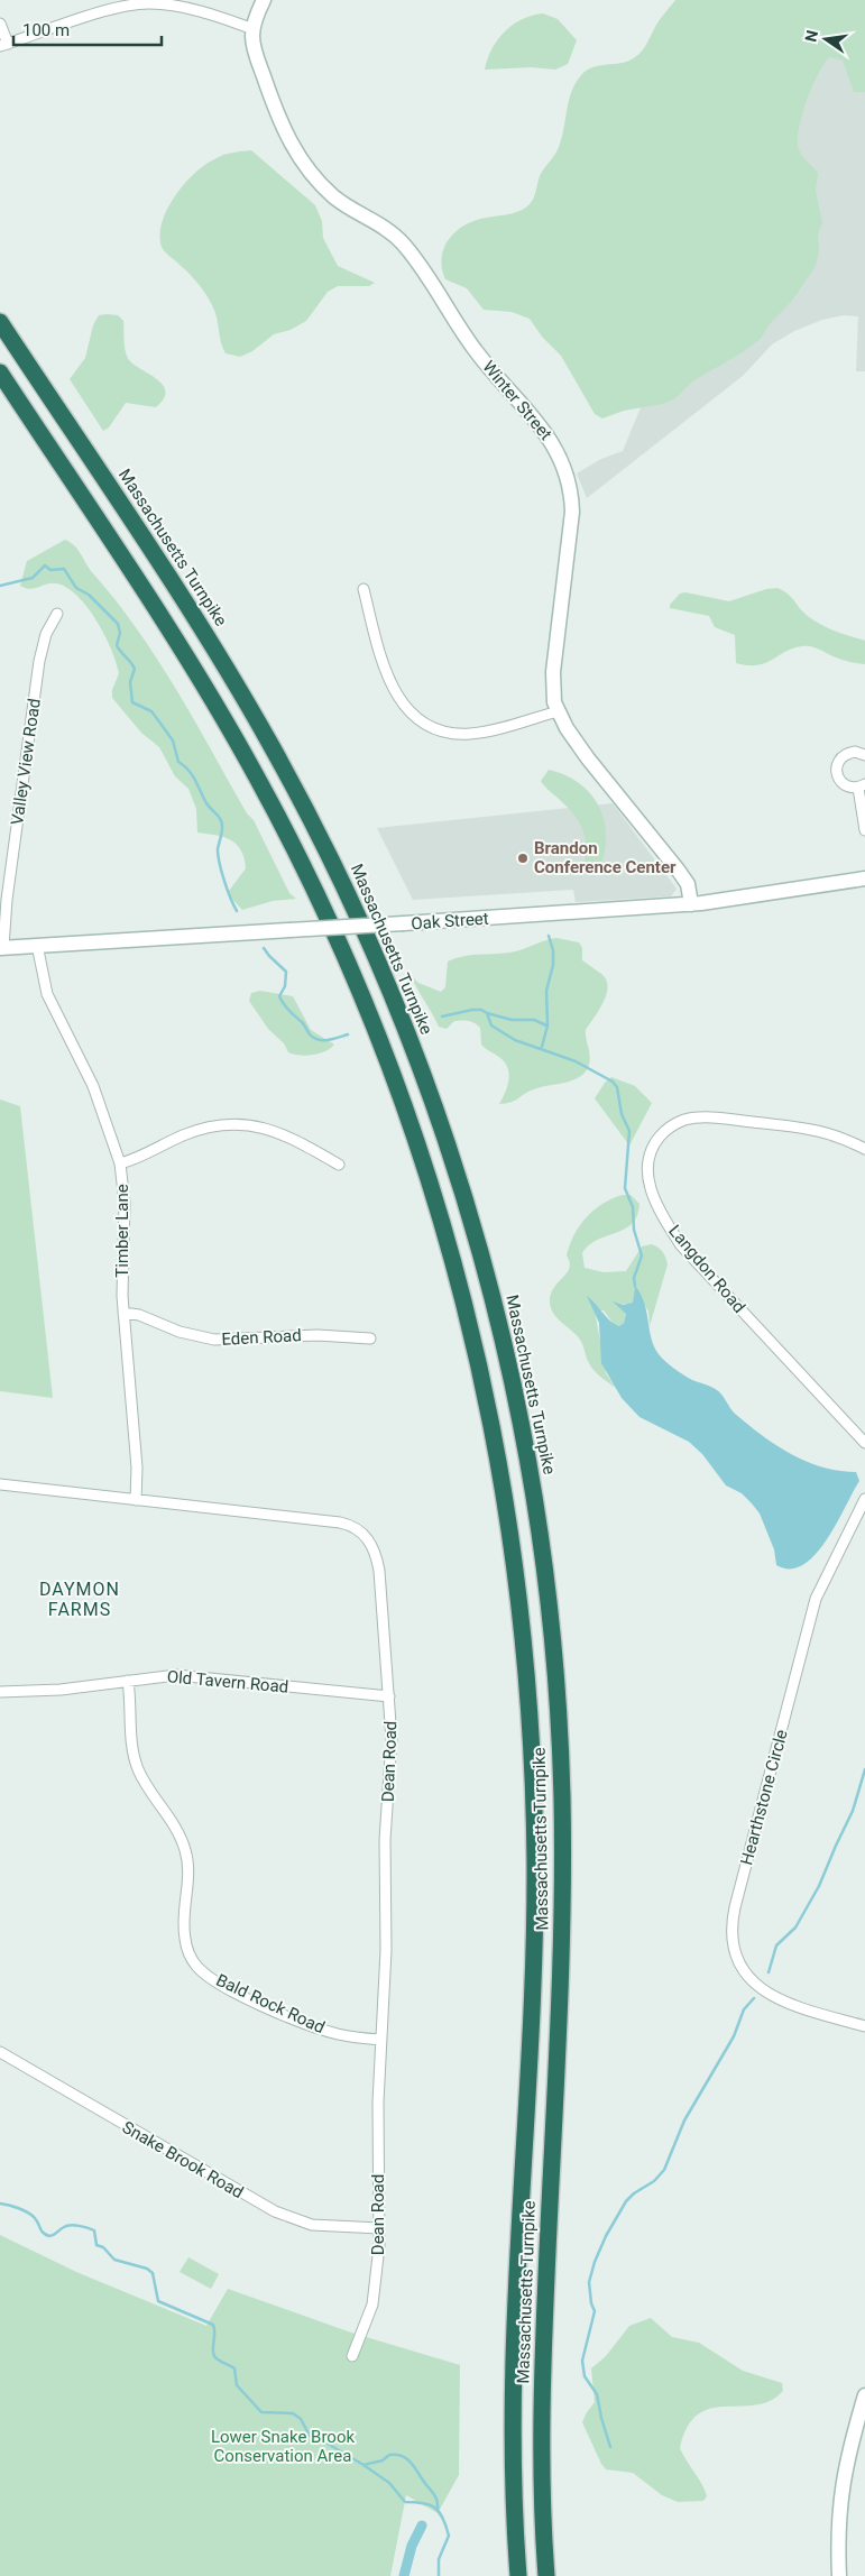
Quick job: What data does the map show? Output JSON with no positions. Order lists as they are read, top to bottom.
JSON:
{
  "streets": {
    "highway": ["Massachusetts Turnpike"],
    "street": [
      "Winter Street",
      "Valley View Road",
      "Oak Street",
      "Timber Lane",
      "Langdon Road",
      "Eden Road",
      "Old Tavern Road",
      "Dean Road",
      "Hearthstone Circle",
      "Bald Rock Road",
      "Snake Brook Road"
    ]
  },
  "crossings": [
    ["Winter Street", "Oak Street"],
    ["Valley View Road", "Oak Street"],
    ["Oak Street", "Timber Lane"],
    ["Timber Lane", "Eden Road"],
    ["Timber Lane", "Dean Road"],
    ["Old Tavern Road", "Dean Road"],
    ["Old Tavern Road", "Bald Rock Road"],
    ["Dean Road", "Bald Rock Road"],
    ["Dean Road", "Snake Brook Road"]
  ],
  "districts": ["DAYMON FARMS"],
  "parks": ["Lower Snake Brook Conservation Area"],
  "places": ["Brandon Conference Center"],
  "scale_bar": "100 m",
  "north": "left"
}
